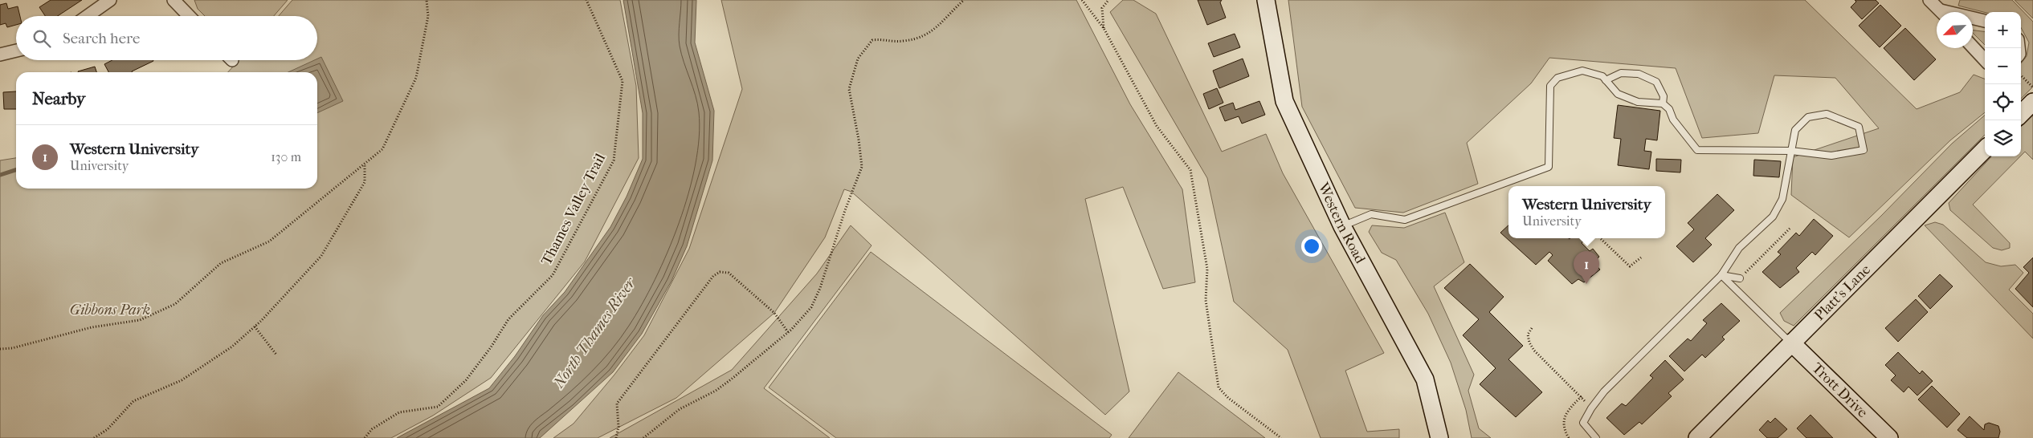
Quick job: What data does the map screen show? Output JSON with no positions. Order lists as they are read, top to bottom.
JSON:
{
  "streets": {
    "street": ["Western Road", "Platt's Lane", "Trott Drive"],
    "path": ["Thames Valley Trail"]
  },
  "crossings": [
    ["Platt's Lane", "Trott Drive"]
  ],
  "water": ["North Thames River"],
  "parks": ["Gibbons Park"],
  "north": "bottom left",
  "page": {
    "map_buttons": ["+", "−"],
    "search": "Search here",
    "heading": "Nearby",
    "list": [
      {
        "mark": "1",
        "name": "Western University",
        "note": "University",
        "value": "130 m"
      }
    ],
    "popup": ["Western University", "University"],
    "pins": "1"
  }
}
